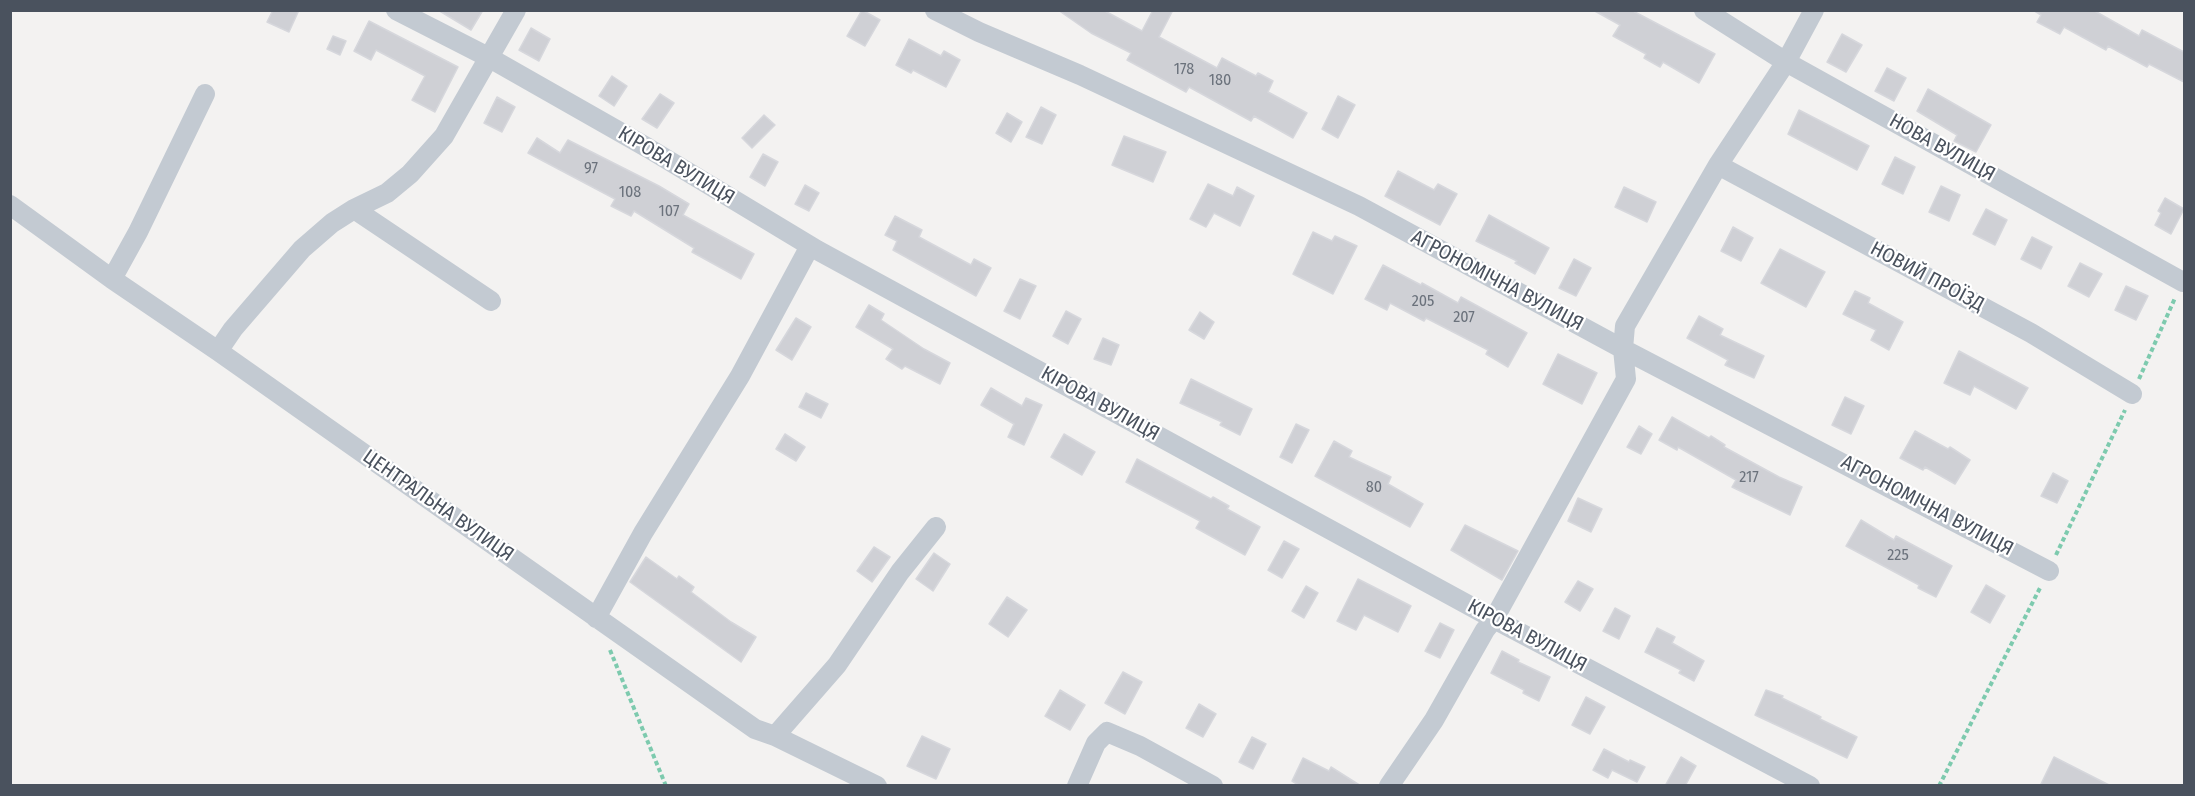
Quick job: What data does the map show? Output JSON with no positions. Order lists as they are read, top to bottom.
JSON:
{
  "streets": {
    "street": [
      "НОВА ВУЛИЦЯ",
      "КІРОВА ВУЛИЦЯ",
      "НОВИЙ ПРОЇЗД",
      "АГРОНОМІЧНА ВУЛИЦЯ",
      "ЦЕНТРАЛЬНА ВУЛИЦЯ"
    ]
  },
  "house_numbers": [
    "178",
    "180",
    "97",
    "108",
    "107",
    "205",
    "207",
    "217",
    "80",
    "225"
  ]
}
